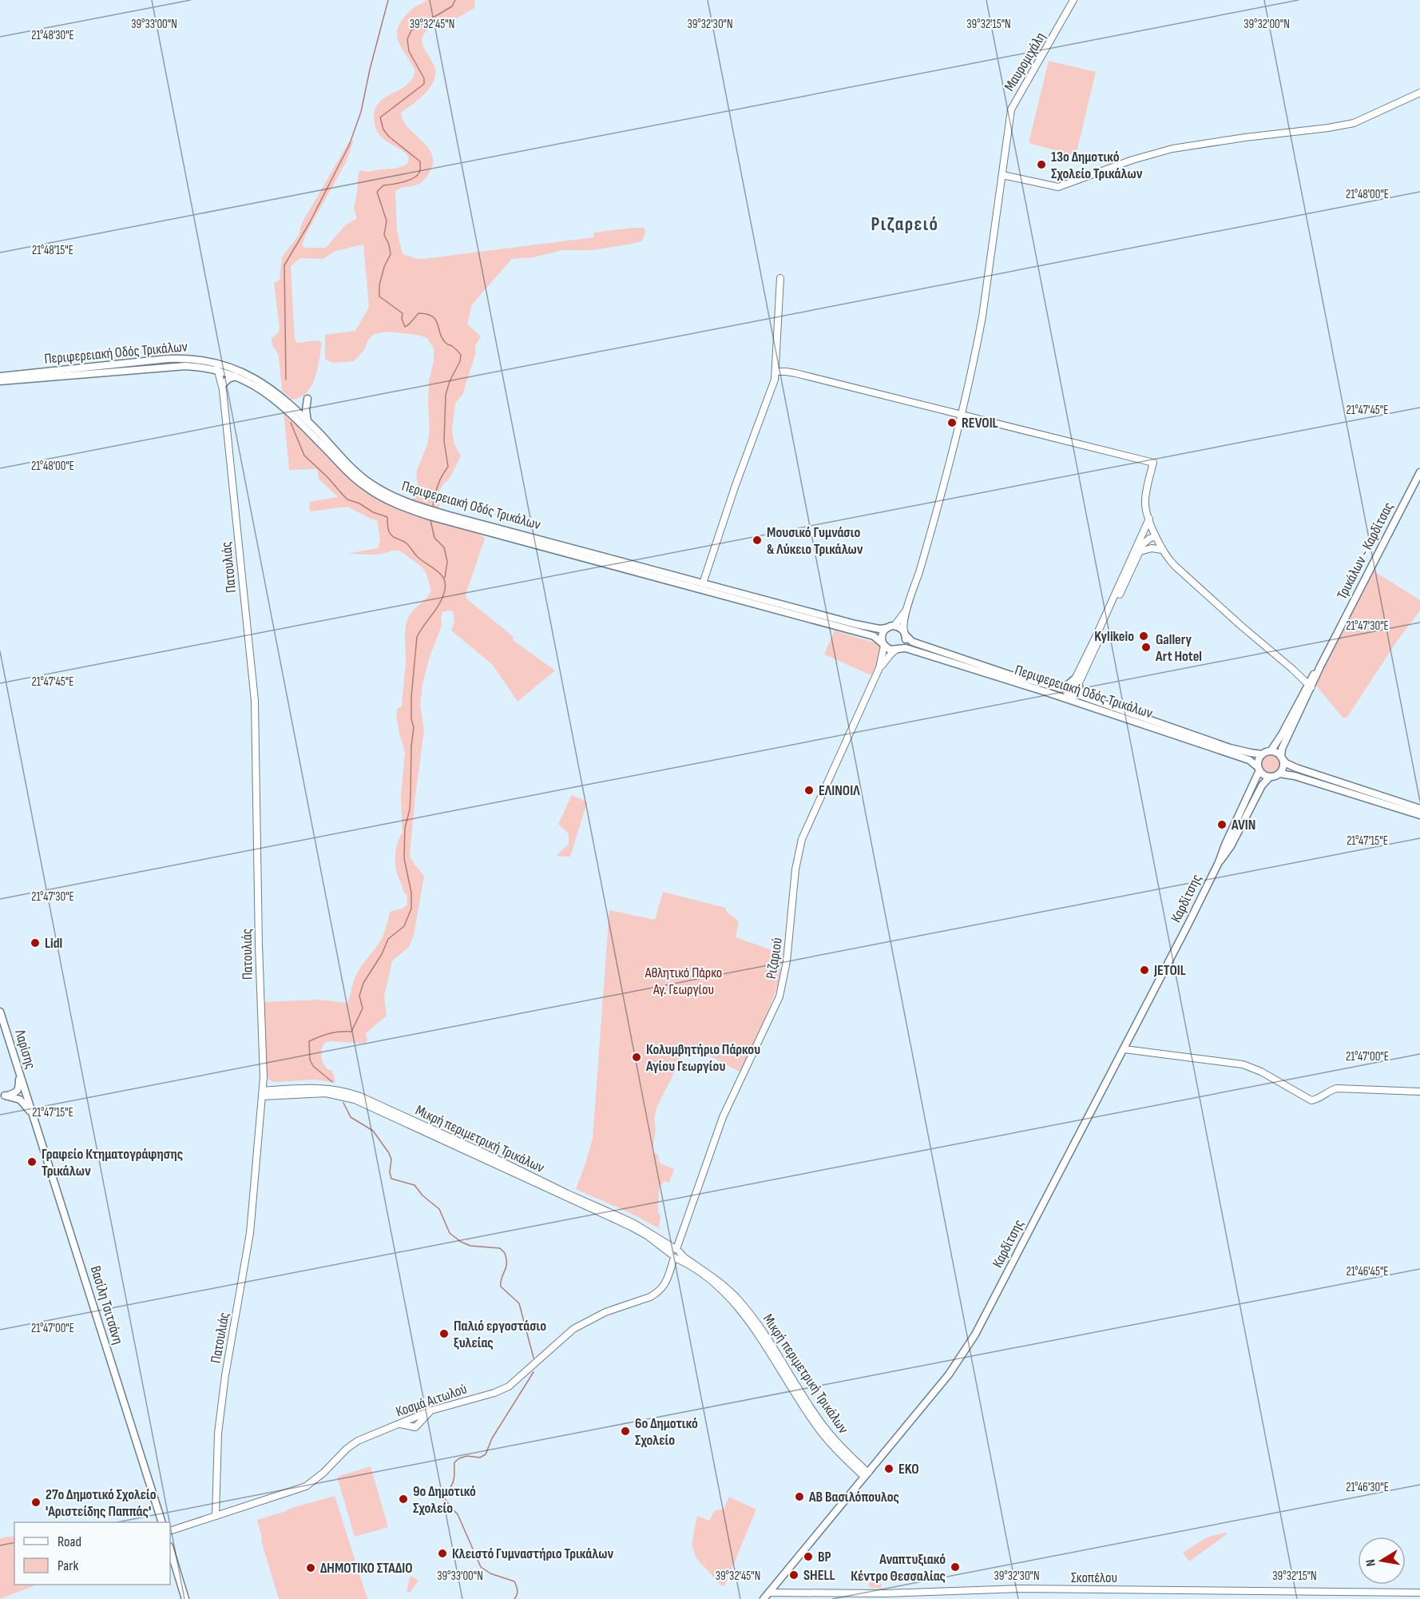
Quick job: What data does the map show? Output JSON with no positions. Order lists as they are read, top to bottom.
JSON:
{
  "streets": {
    "main road": [
      "Περιφερειακή Οδός Τρικάλων",
      "Τρικάλων - Καρδίτσας",
      "Καρδίτσης",
      "Λαρίσης",
      "Βασίλη Τσιτσάνη"
    ],
    "street": [
      "Μαυρομιχάλη",
      "Πατουλιάς",
      "Ριζαριού",
      "Μικρή περιμετρική Τρικάλων",
      "Κοσμά Αιτωλού",
      "Σκοπέλου"
    ]
  },
  "crossings": [
    ["Περιφερειακή Οδός Τρικάλων", "Τρικάλων - Καρδίτσας"],
    ["Περιφερειακή Οδός Τρικάλων", "Πατουλιάς"],
    ["Περιφερειακή Οδός Τρικάλων", "Καρδίτσης"],
    ["Περιφερειακή Οδός Τρικάλων", "Ριζαριού"],
    ["Τρικάλων - Καρδίτσας", "Καρδίτσης"],
    ["Πατουλιάς", "Μικρή περιμετρική Τρικάλων"],
    ["Πατουλιάς", "Κοσμά Αιτωλού"],
    ["Καρδίτσης", "Μικρή περιμετρική Τρικάλων"],
    ["Καρδίτσης", "Σκοπέλου"],
    ["Ριζαριού", "Μικρή περιμετρική Τρικάλων"],
    ["Ριζαριού", "Κοσμά Αιτωλού"],
    ["Λαρίσης", "Βασίλη Τσιτσάνη"],
    ["Μικρή περιμετρική Τρικάλων", "Κοσμά Αιτωλού"]
  ],
  "districts": ["Ριζαρειό"],
  "parks": ["Αθλητικό Πάρκο Αγ. Γεωργίου"],
  "places": [
    "13ο Δημοτικό Σχολείο Τρικάλων",
    "REVOIL",
    "Μουσικό Γυμνάσιο & Λύκειο Τρικάλων",
    "Kylikeio",
    "Gallery Art Hotel",
    "ΕΛΙΝΟΙΛ",
    "AVIN",
    "Lidl",
    "JETOIL",
    "Κολυμβητήριο Πάρκου Αγίου Γεωργίου",
    "Γραφείο Κτηματογράφησης Τρικάλων",
    "Παλιό εργοστάσιο ξυλείας",
    "6ο Δημοτικό Σχολείο",
    "EKO",
    "ΑΒ Βασιλόπουλος",
    "9ο Δημοτικό Σχολείο",
    "27ο Δημοτικό Σχολείο 'Αριστείδης Παππάς'",
    "Κλειστό Γυμναστήριο Τρικάλων",
    "BP",
    "Αναπτυξιακό Κέντρο Θεσσαλίας",
    "ΔΗΜΟΤΙΚΟ ΣΤΑΔΙΟ",
    "SHELL"
  ],
  "legend": ["Road", "Park"],
  "north": "left",
  "coordinates": [
    "39°33'00\"N",
    "39°32'45\"N",
    "39°32'30\"N",
    "39°32'15\"N",
    "39°32'00\"N",
    "21°48'30\"E",
    "21°48'00\"E",
    "21°48'15\"E",
    "21°47'45\"E",
    "21°47'30\"E",
    "21°47'15\"E",
    "21°47'00\"E",
    "21°46'45\"E",
    "21°46'30\"E"
  ]
}
